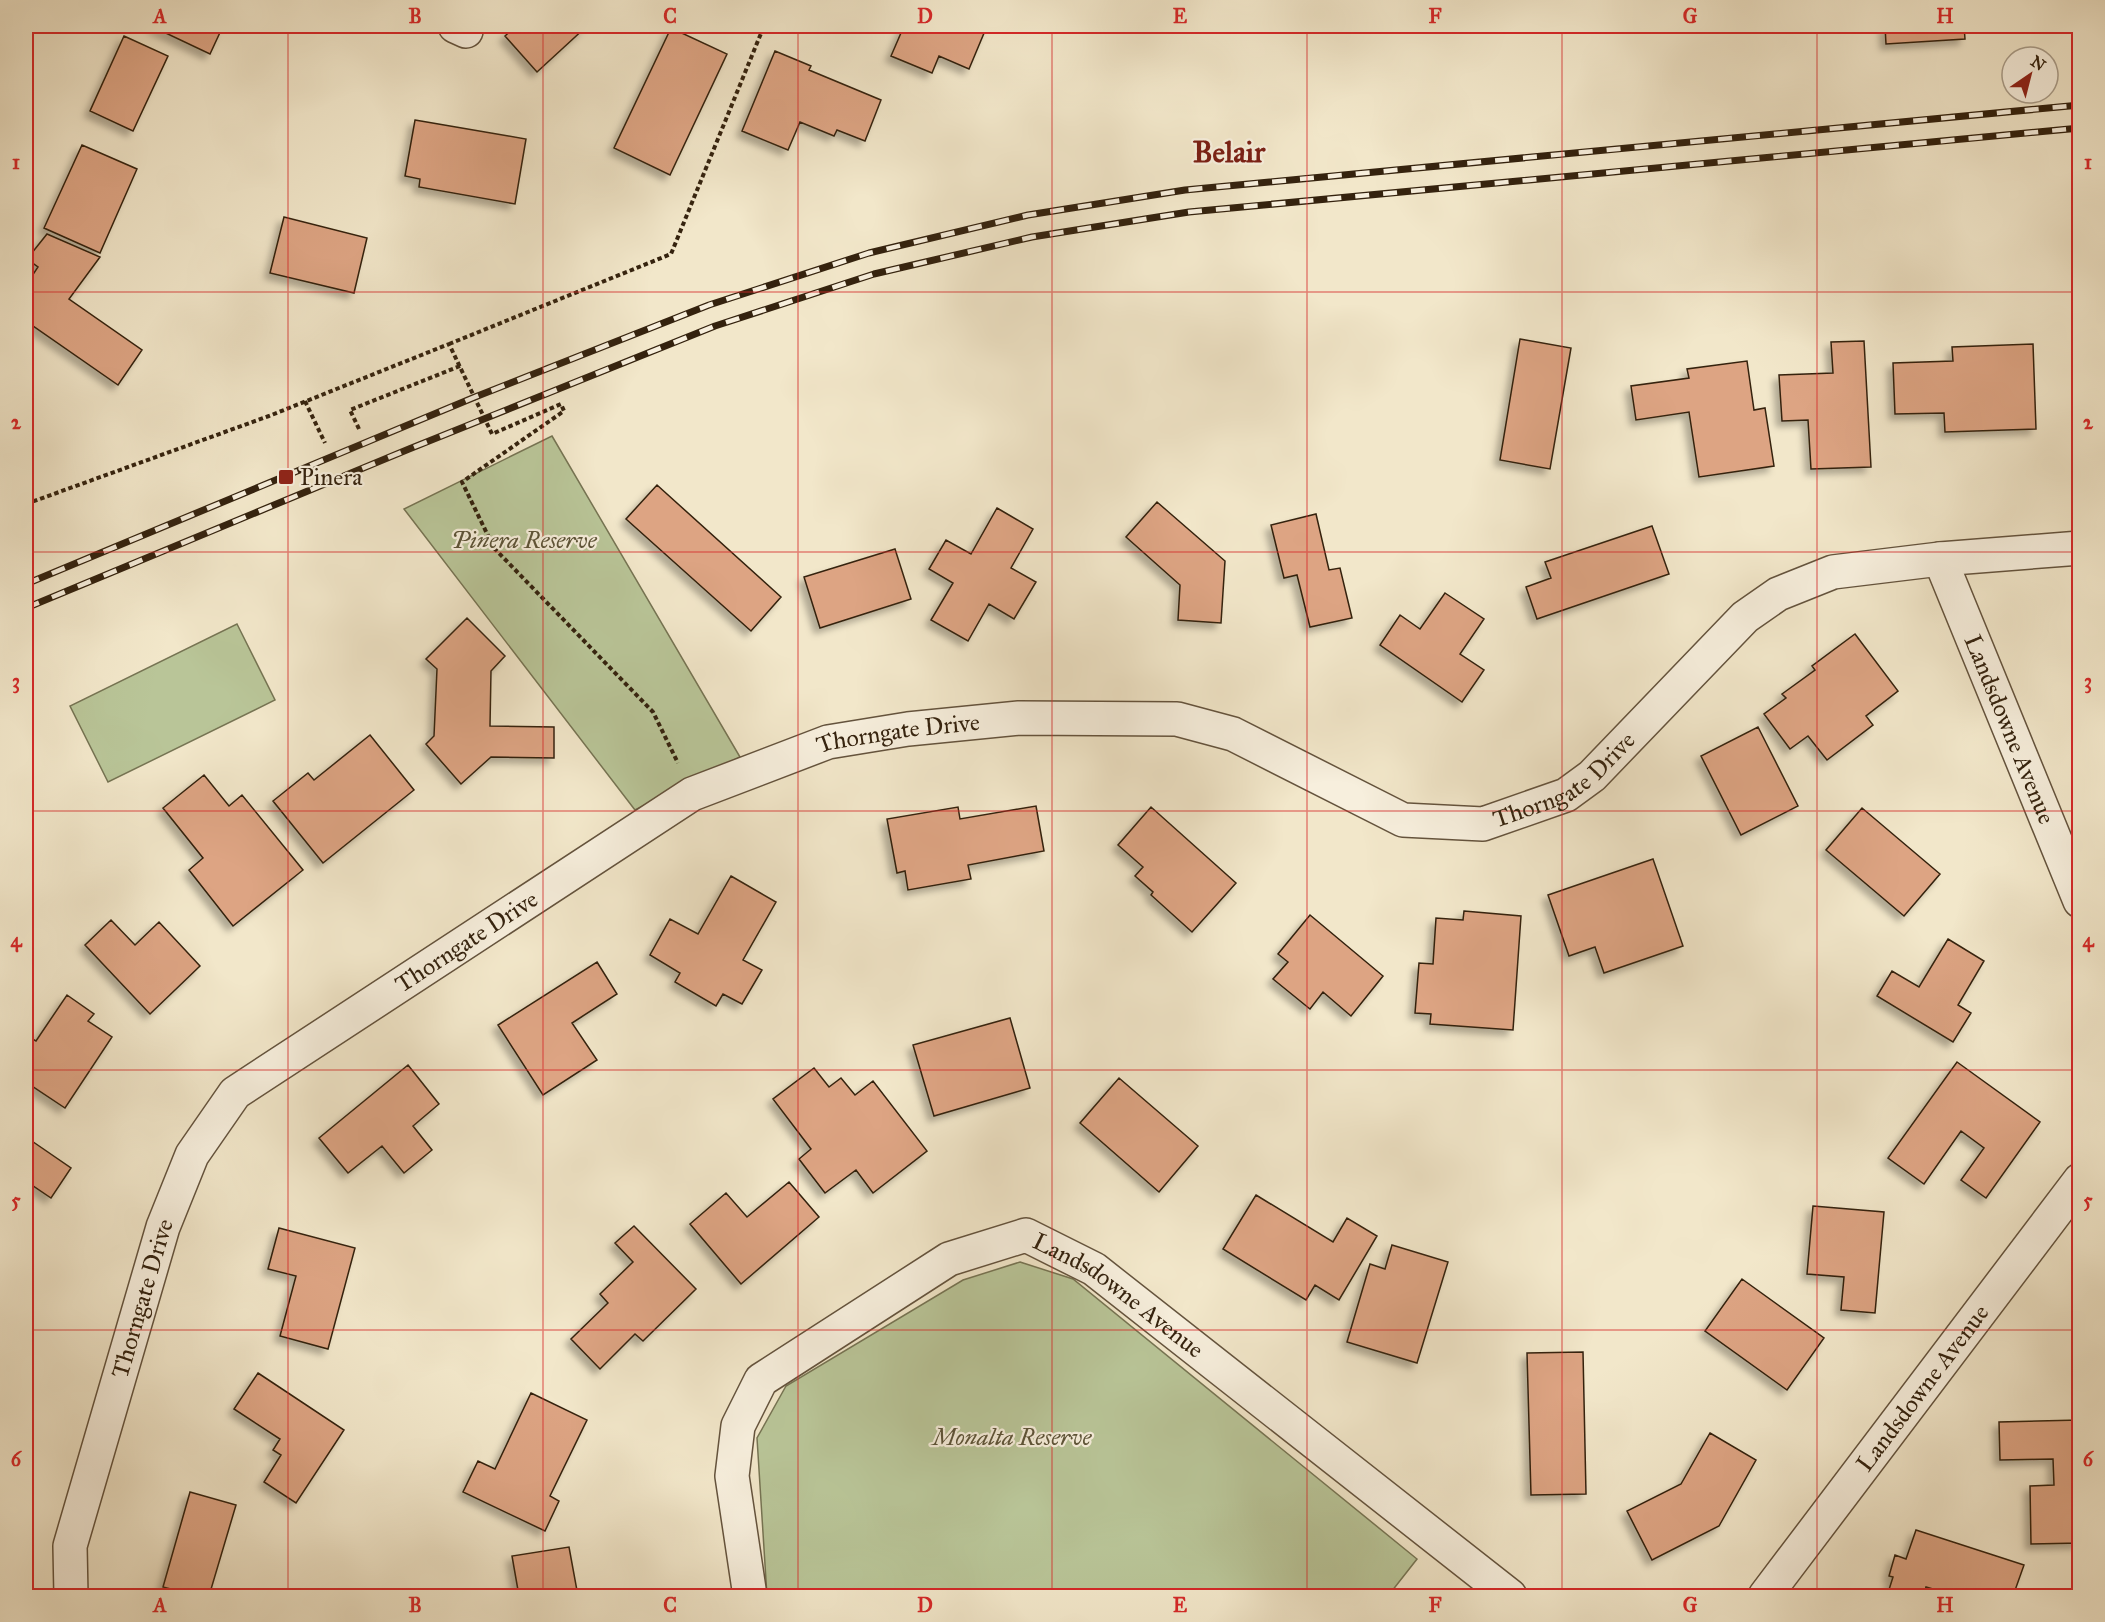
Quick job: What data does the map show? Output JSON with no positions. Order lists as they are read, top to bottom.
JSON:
{
  "streets": {
    "street": ["Landsdowne Avenue", "Thorngate Drive"]
  },
  "crossings": [
    ["Landsdowne Avenue", "Thorngate Drive"]
  ],
  "districts": ["Belair"],
  "parks": ["Pinera Reserve", "Monalta Reserve"],
  "places": {
    "transit": ["Pinera"]
  },
  "north": "top right",
  "grid": {
    "columns": [
      "A",
      "B",
      "C",
      "D",
      "E",
      "F",
      "G",
      "H"
    ],
    "rows": [
      "1",
      "2",
      "3",
      "4",
      "5",
      "6"
    ]
  }
}
